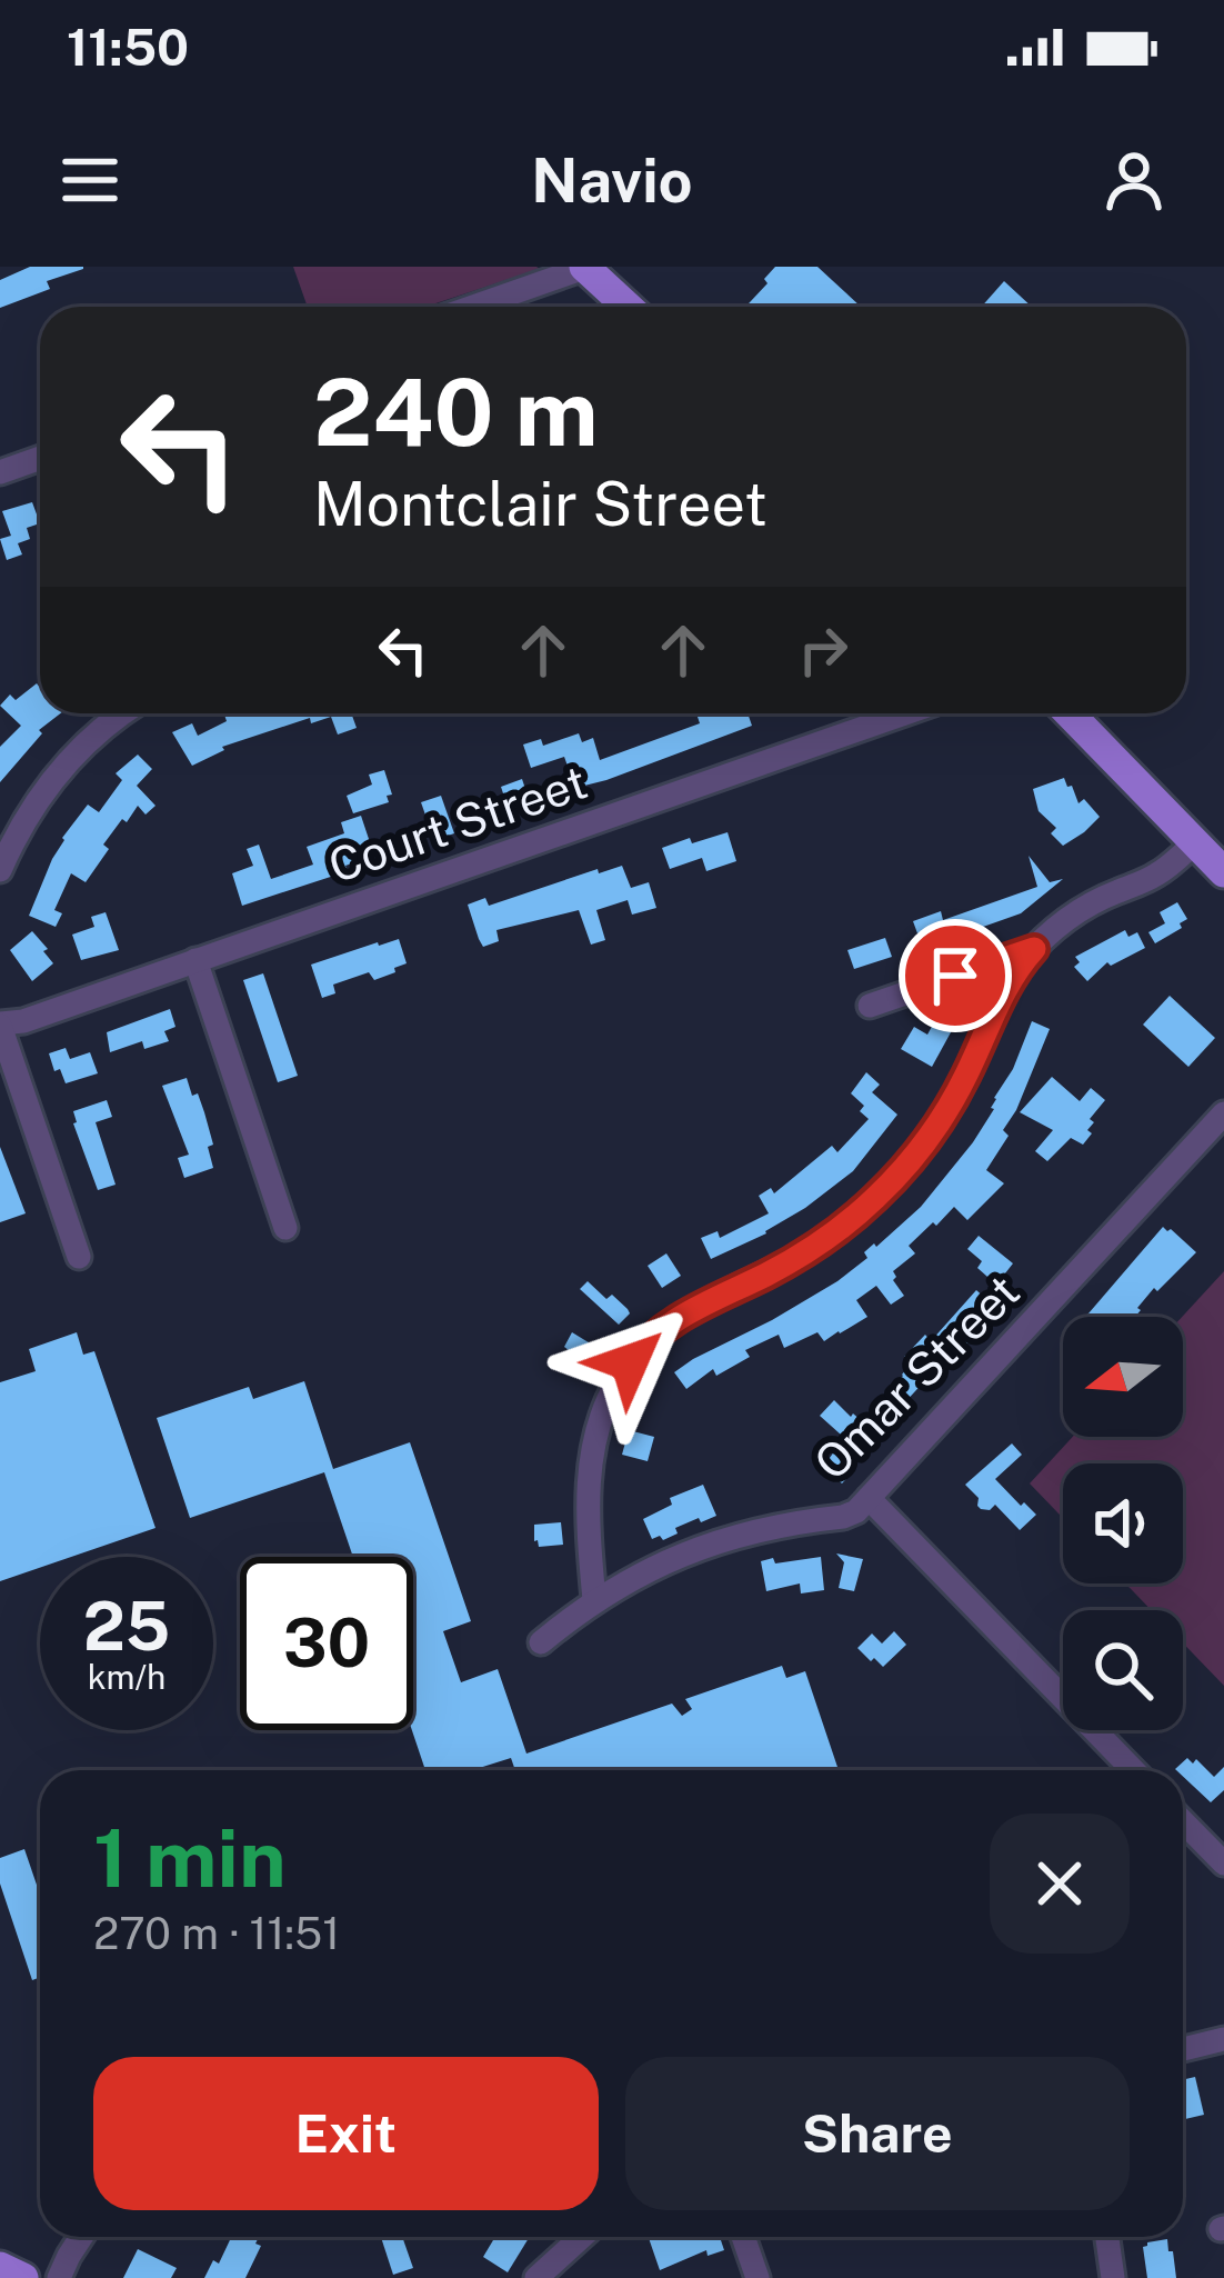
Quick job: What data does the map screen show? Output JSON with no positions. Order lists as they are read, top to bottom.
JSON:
{
  "streets": {
    "street": ["Court Street", "Omar Street"]
  },
  "north": "left",
  "page": {
    "status": "11:50",
    "header": "Navio",
    "turn": ["240 m", "Montclair Street"],
    "speed": "25 km/h",
    "limit": "30",
    "heading": ["1 min", "270 m · 11:51"],
    "buttons": ["Exit", "Share"]
  }
}
